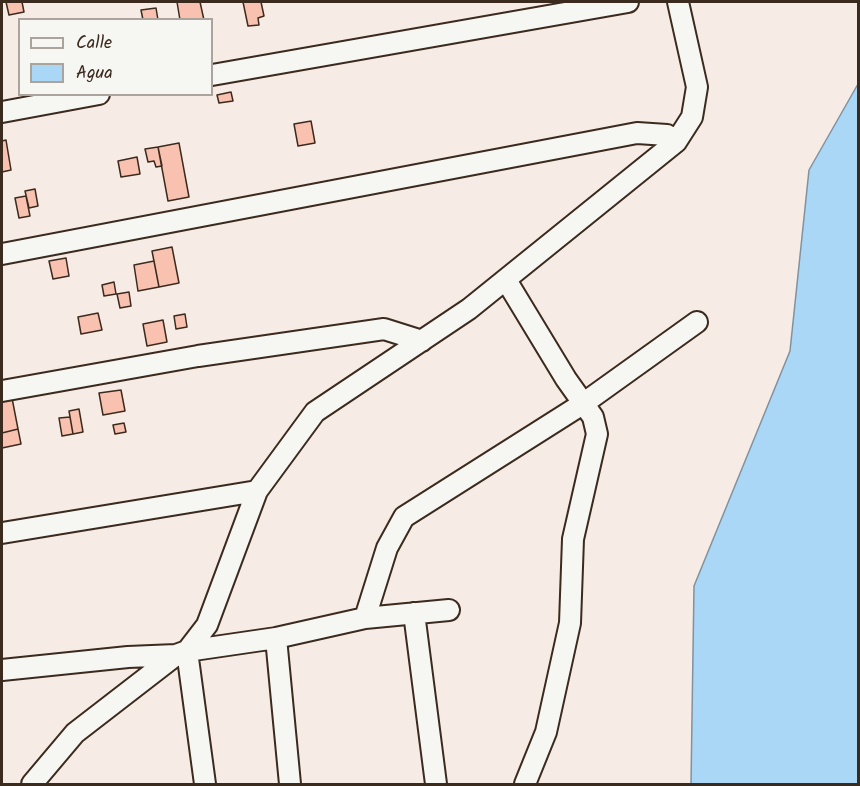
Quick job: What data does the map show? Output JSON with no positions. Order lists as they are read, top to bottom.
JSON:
{
  "legend": ["Calle", "Agua"]
}
